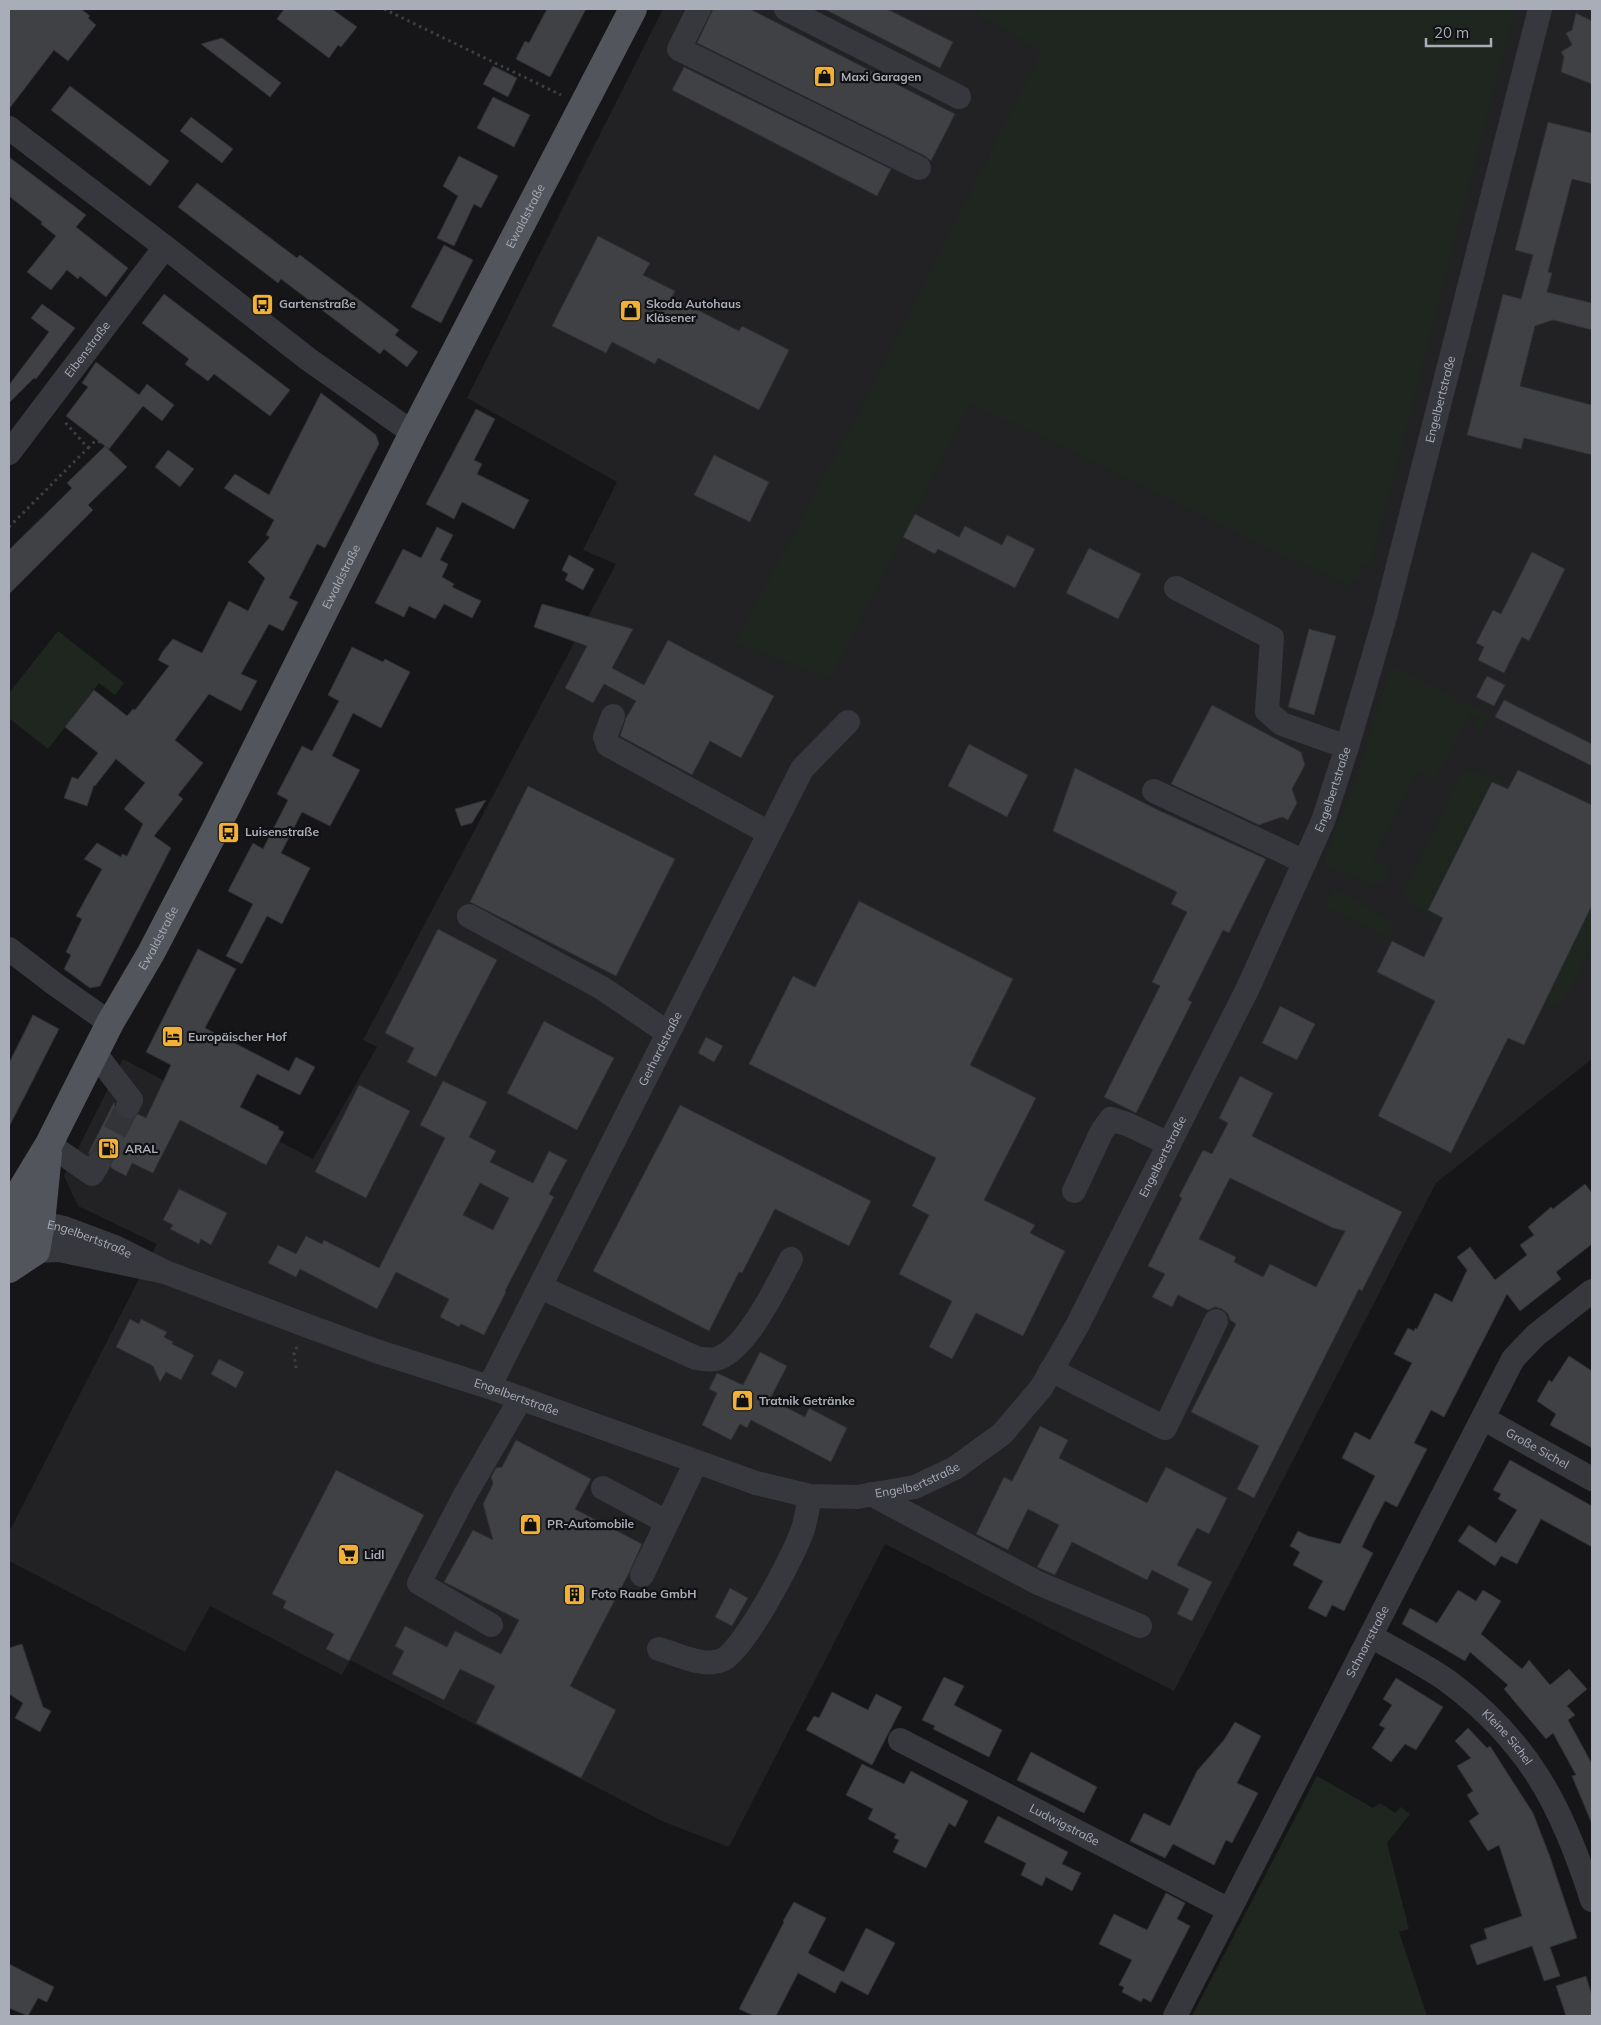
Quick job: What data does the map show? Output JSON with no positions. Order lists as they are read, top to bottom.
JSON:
{
  "streets": {
    "main road": ["Ewaldstraße"],
    "street": [
      "Eibenstraße",
      "Engelbertstraße",
      "Gerhardstraße",
      "Große Sichel",
      "Schnorrstraße",
      "Kleine Sichel",
      "Ludwigstraße"
    ]
  },
  "crossings": [
    ["Ewaldstraße", "Engelbertstraße"],
    ["Engelbertstraße", "Gerhardstraße"],
    ["Große Sichel", "Schnorrstraße"],
    ["Schnorrstraße", "Kleine Sichel"],
    ["Schnorrstraße", "Ludwigstraße"]
  ],
  "places": {
    "shop": [
      "Maxi Garagen",
      "Skoda Autohaus Kläsener",
      "Tratnik Getränke",
      "PR-Automobile"
    ],
    "bus stop": ["Gartenstraße", "Luisenstraße"],
    "hotel": ["Europäischer Hof"],
    "fuel station": ["ARAL"],
    "supermarket": ["Lidl"],
    "building": ["Foto Raabe GmbH"]
  },
  "scale_bar": "20 m"
}
